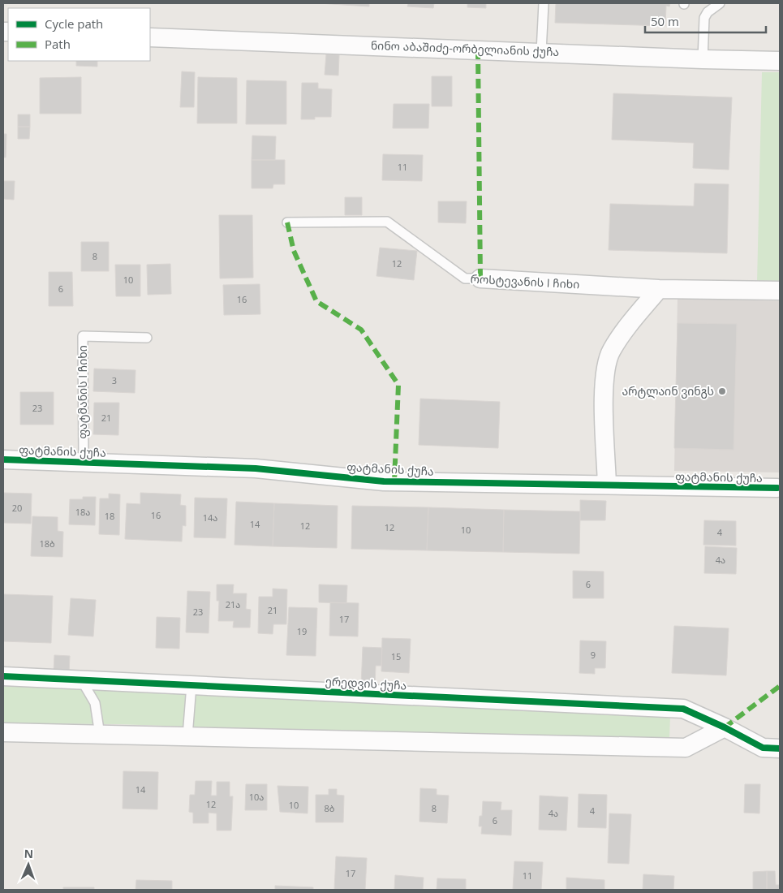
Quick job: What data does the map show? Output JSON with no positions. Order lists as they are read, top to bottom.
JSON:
{
  "streets": {
    "street": [
      "ნინო აბაშიძე-ორბელიანის ქუჩა",
      "როსტევანის I ჩიხი",
      "ფატმანის ქუჩა",
      "ერედვის ქუჩა"
    ],
    "lane": ["ფატმანის I ჩიხი"]
  },
  "crossings": [
    ["ფატმანის I ჩიხი", "ფატმანის ქუჩა"]
  ],
  "places": ["არტლაინ ვინგს"],
  "house_numbers": [
    "11",
    "8",
    "12",
    "10",
    "6",
    "16",
    "3",
    "23",
    "21",
    "20",
    "18ა",
    "16",
    "18",
    "14ა",
    "14",
    "12",
    "12",
    "10",
    "4",
    "18ბ",
    "4ა",
    "6",
    "21ა",
    "21",
    "23",
    "17",
    "19",
    "9",
    "15",
    "14",
    "10ა",
    "12",
    "10",
    "8ბ",
    "8",
    "4",
    "4ა",
    "6",
    "17",
    "11"
  ],
  "legend": ["Cycle path", "Path"],
  "scale_bar": "50 m",
  "north": "top"
}
